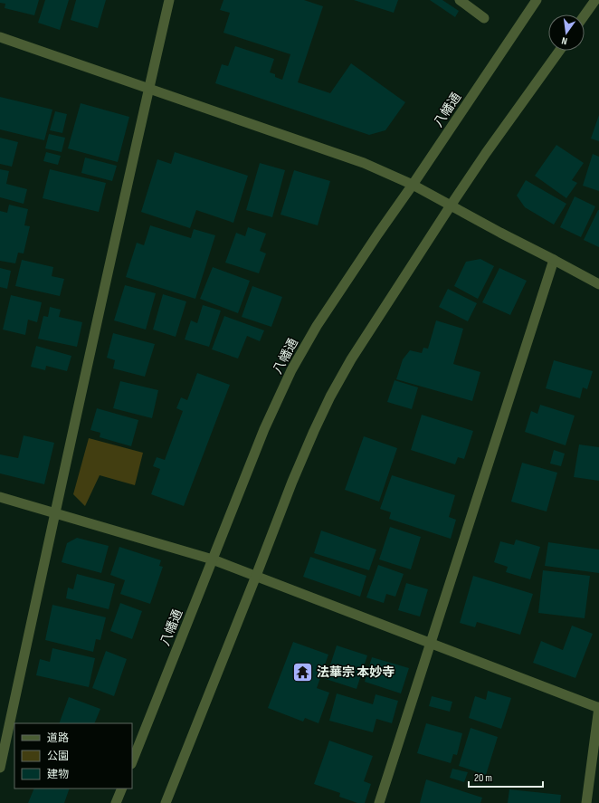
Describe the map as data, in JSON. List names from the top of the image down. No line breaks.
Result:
{"streets":{"street":["八幡通"]},"places":{"temple":["法華宗 本妙寺"]},"legend":["道路","公園","建物"],"scale_bar":"20 m","north":"bottom"}
